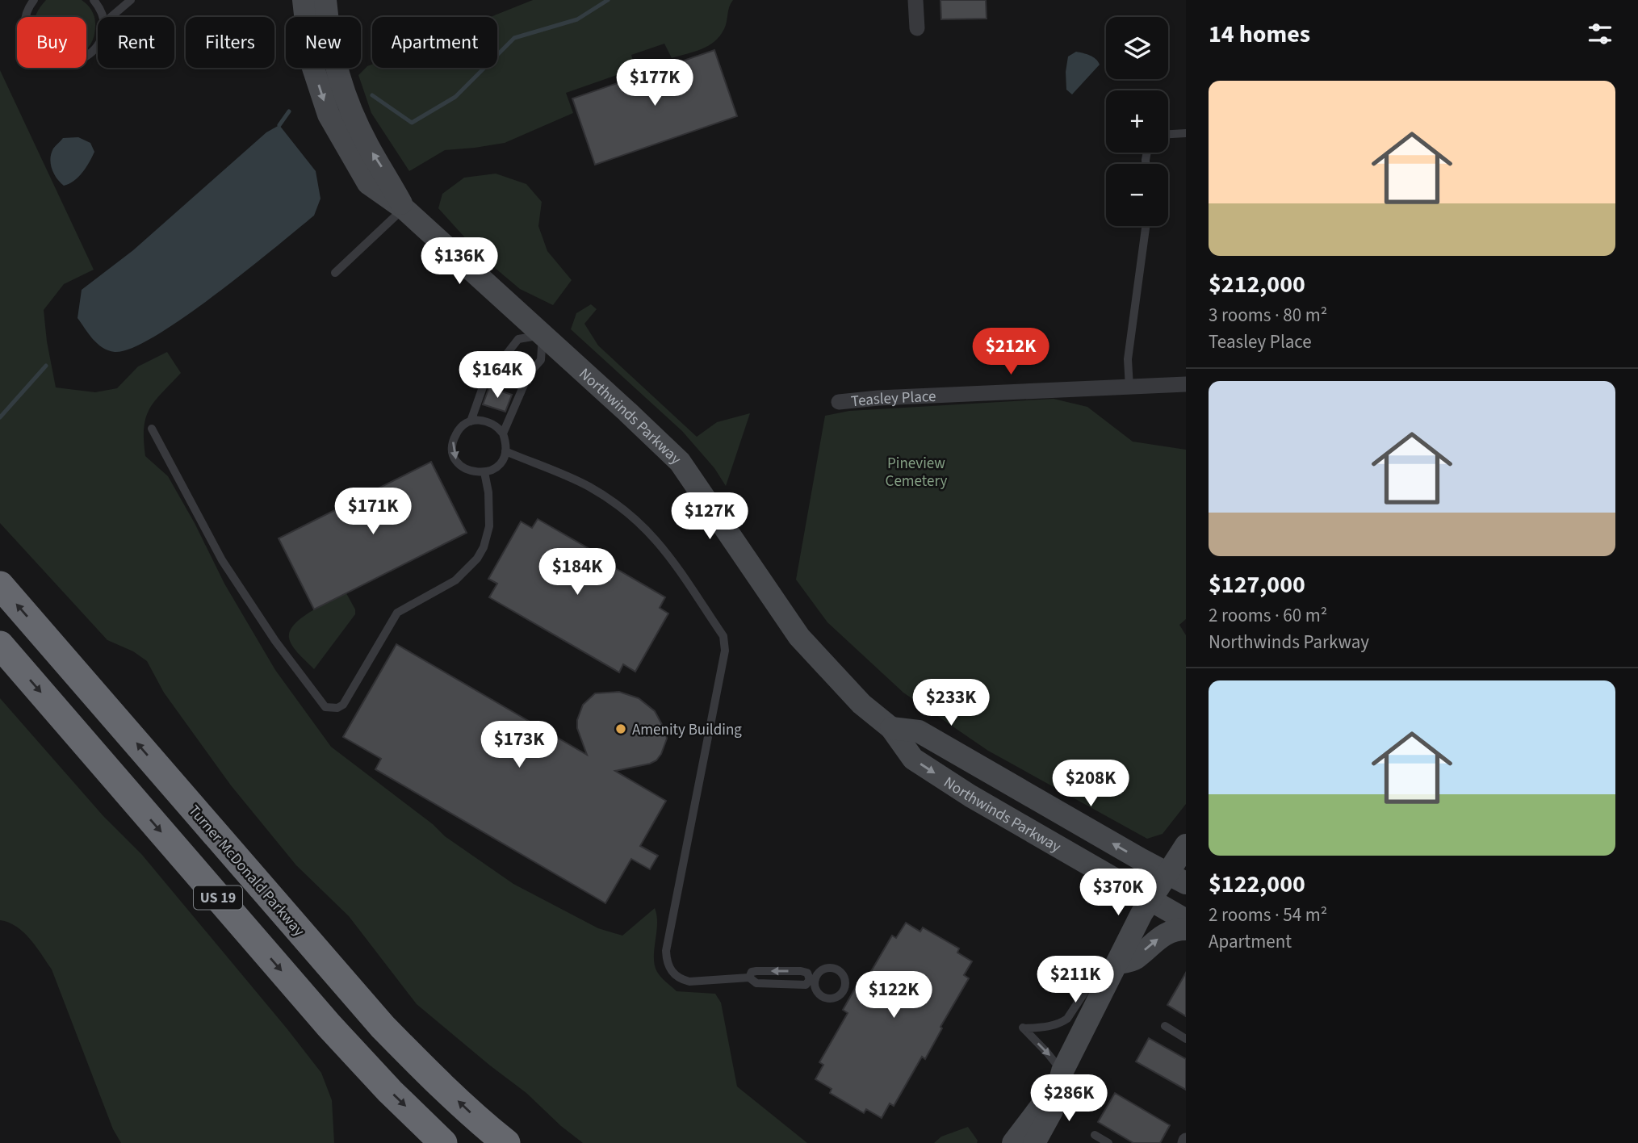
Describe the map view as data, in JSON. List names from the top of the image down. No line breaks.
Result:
{"streets":{"highway":["Turner McDonald Parkway","US 19"],"street":["Teasley Place","Northwinds Parkway"]},"parks":["Pineview Cemetery"],"places":["Amenity Building"],"page":{"heading":"14 homes","map_buttons":["+","−"],"chip":["Buy","Rent","Filters","New","Apartment"],"price":["$177K","$136K","$212K","$164K","$171K","$127K","$184K","$233K","$173K","$208K","$370K","$211K","$122K","$286K"],"list":[{"name":"$212,000","note":"3 rooms · 80 m² · Teasley Place"},{"name":"$127,000","note":"2 rooms · 60 m² · Northwinds Parkway"},{"name":"$122,000","note":"2 rooms · 54 m² · Apartment"}]}}
